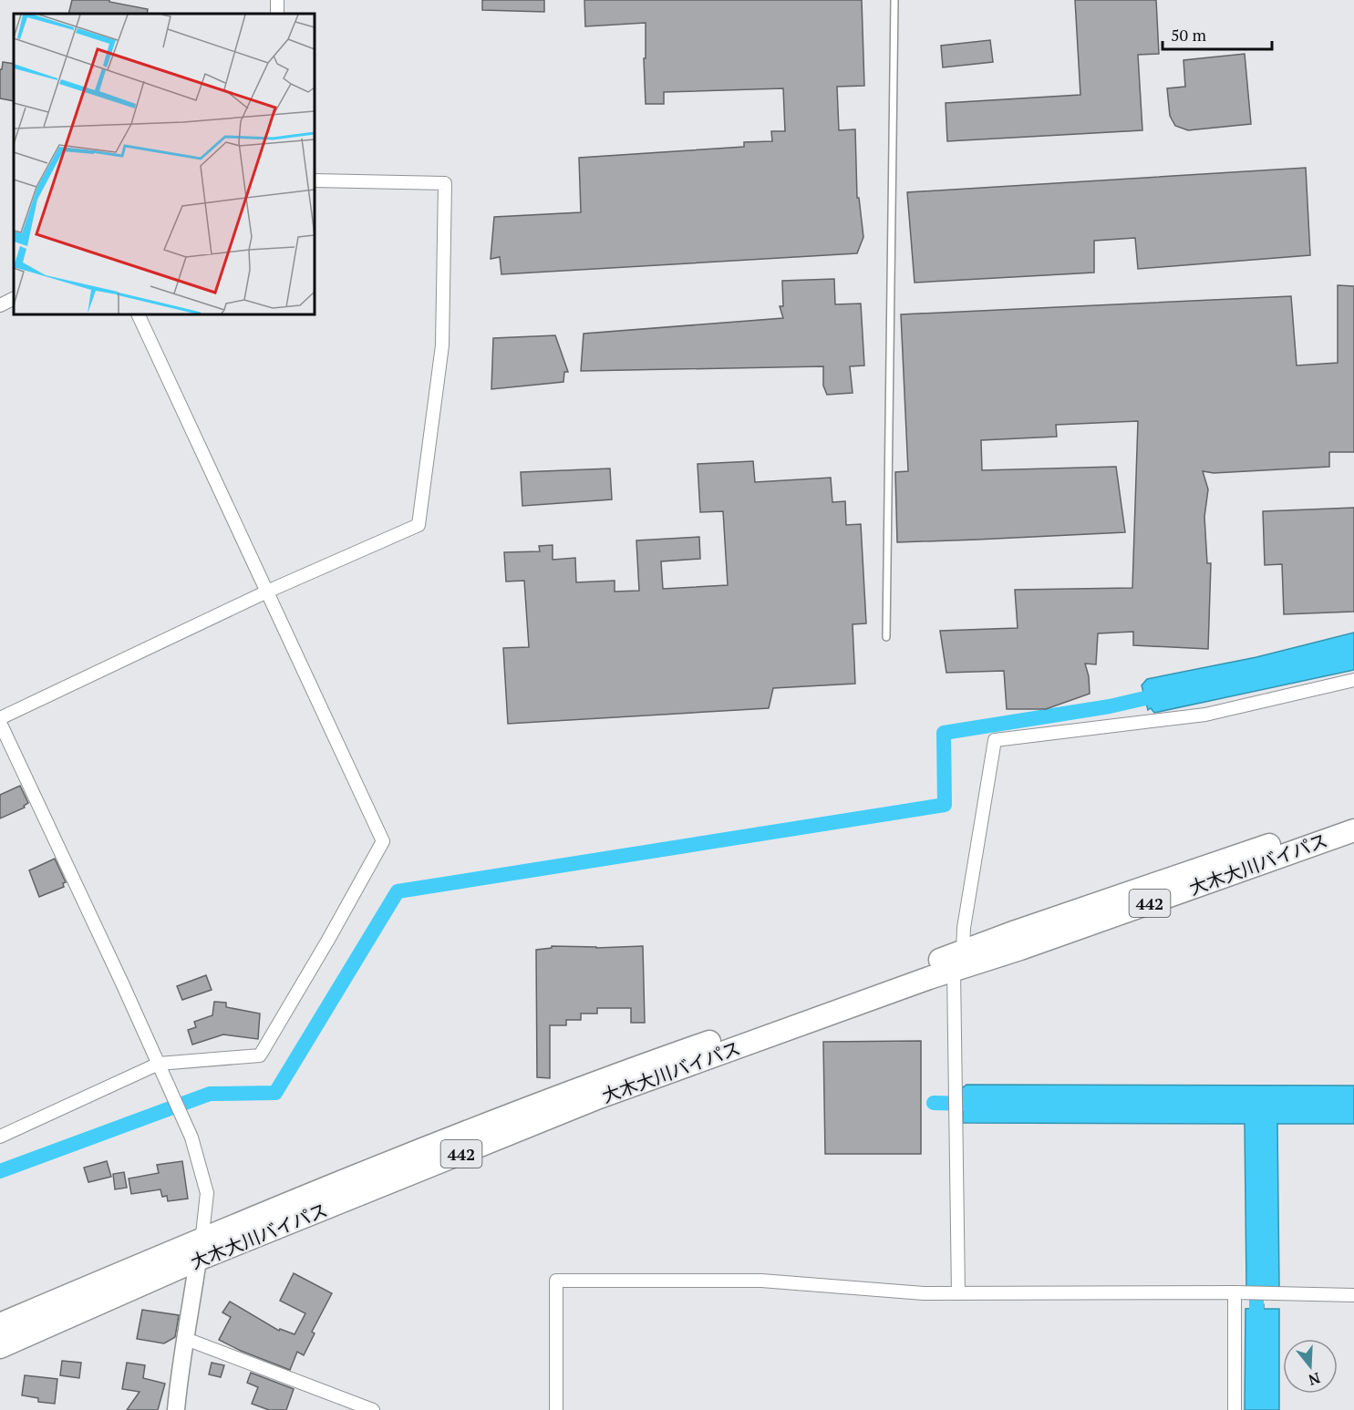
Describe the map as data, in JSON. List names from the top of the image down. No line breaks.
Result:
{"streets":{"highway":["大木大川バイパス","442"]},"scale_bar":"50 m","north":"bottom"}
